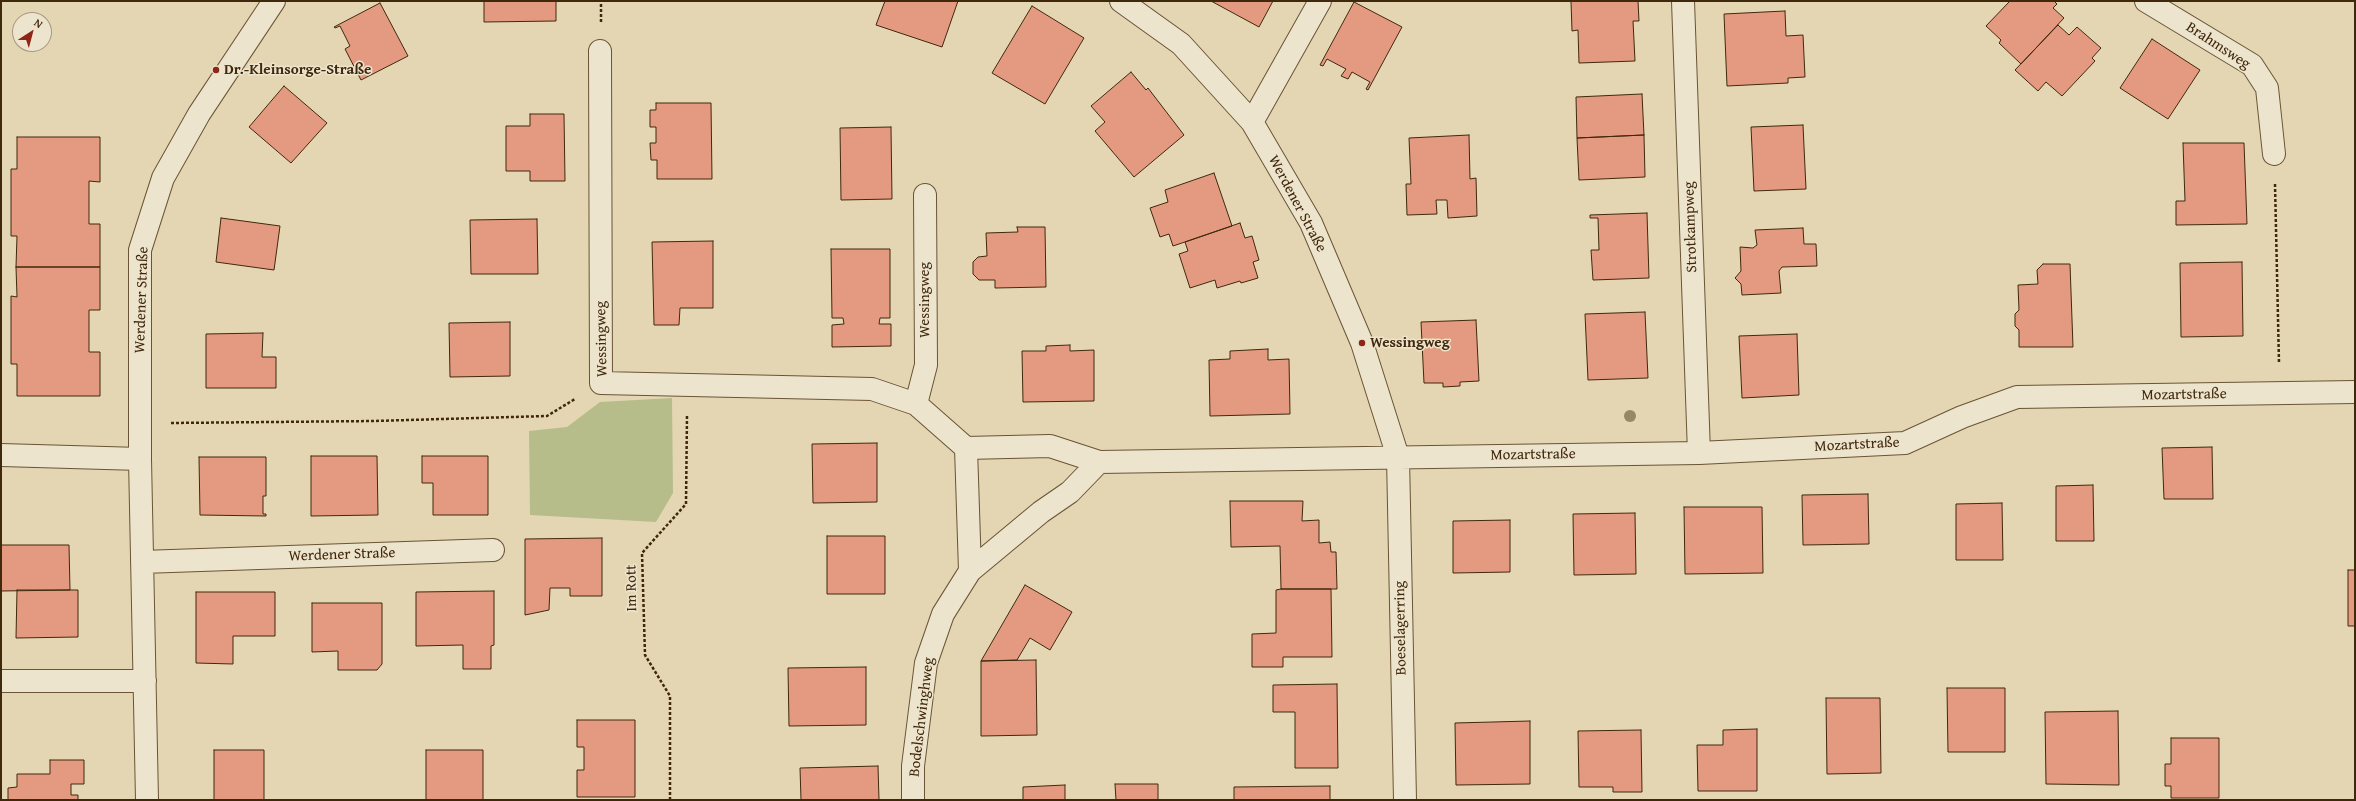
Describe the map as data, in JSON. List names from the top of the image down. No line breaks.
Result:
{"streets":{"street":["Brahmsweg","Werdener Straße","Strotkampweg","Wessingweg","Mozartstraße","Boeselagerring","Bodelschwinghweg"],"path":["Im Rott"]},"crossings":[["Werdener Straße","Mozartstraße"],["Werdener Straße","Boeselagerring"],["Strotkampweg","Mozartstraße"],["Wessingweg","Im Rott"],["Mozartstraße","Boeselagerring"]],"places":["Dr.-Kleinsorge-Straße","Wessingweg"],"north":"top right"}
